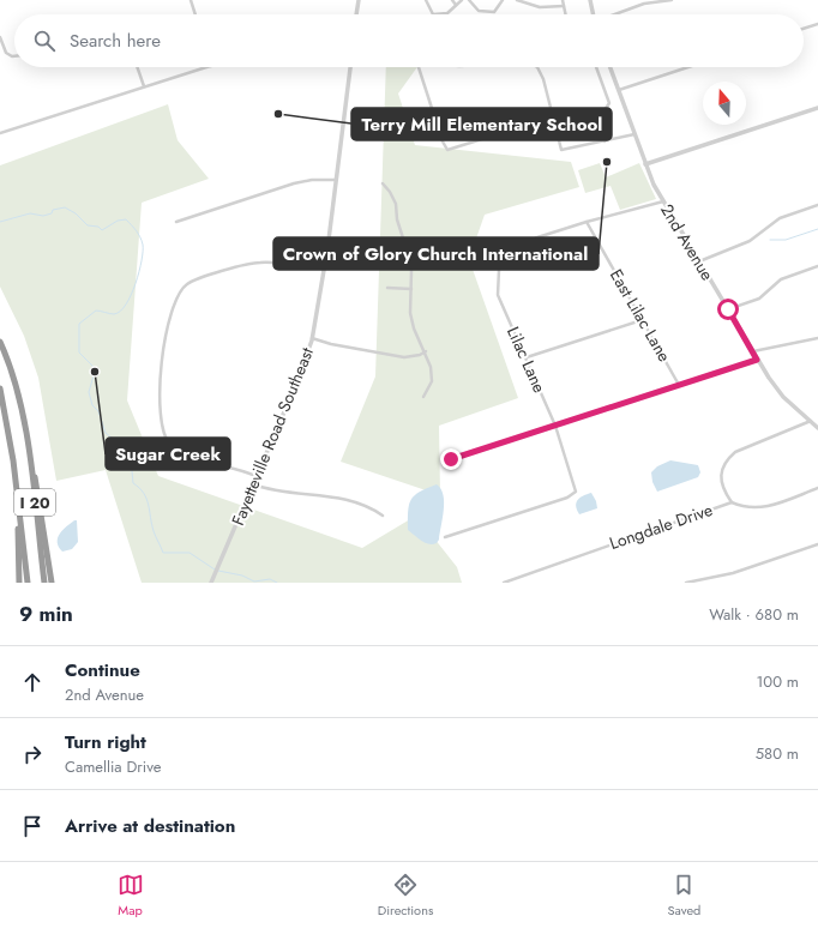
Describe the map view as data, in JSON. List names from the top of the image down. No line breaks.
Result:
{"streets":{"highway":["I 20"],"street":["2nd Avenue","East Lilac Lane","Lilac Lane","Fayetteville Road Southeast","Longdale Drive"]},"crossings":[["2nd Avenue","Lilac Lane"],["East Lilac Lane","Lilac Lane"]],"places":["Terry Mill Elementary School","Crown of Glory Church International","Sugar Creek"],"north":"top","page":{"search":"Search here","heading":["9 min","Walk · 680 m"],"list":[["Continue","2nd Avenue","100 m"],["Turn right","Camellia Drive","580 m"],"Arrive at destination"],"nav":["Map","Directions","Saved"]}}
